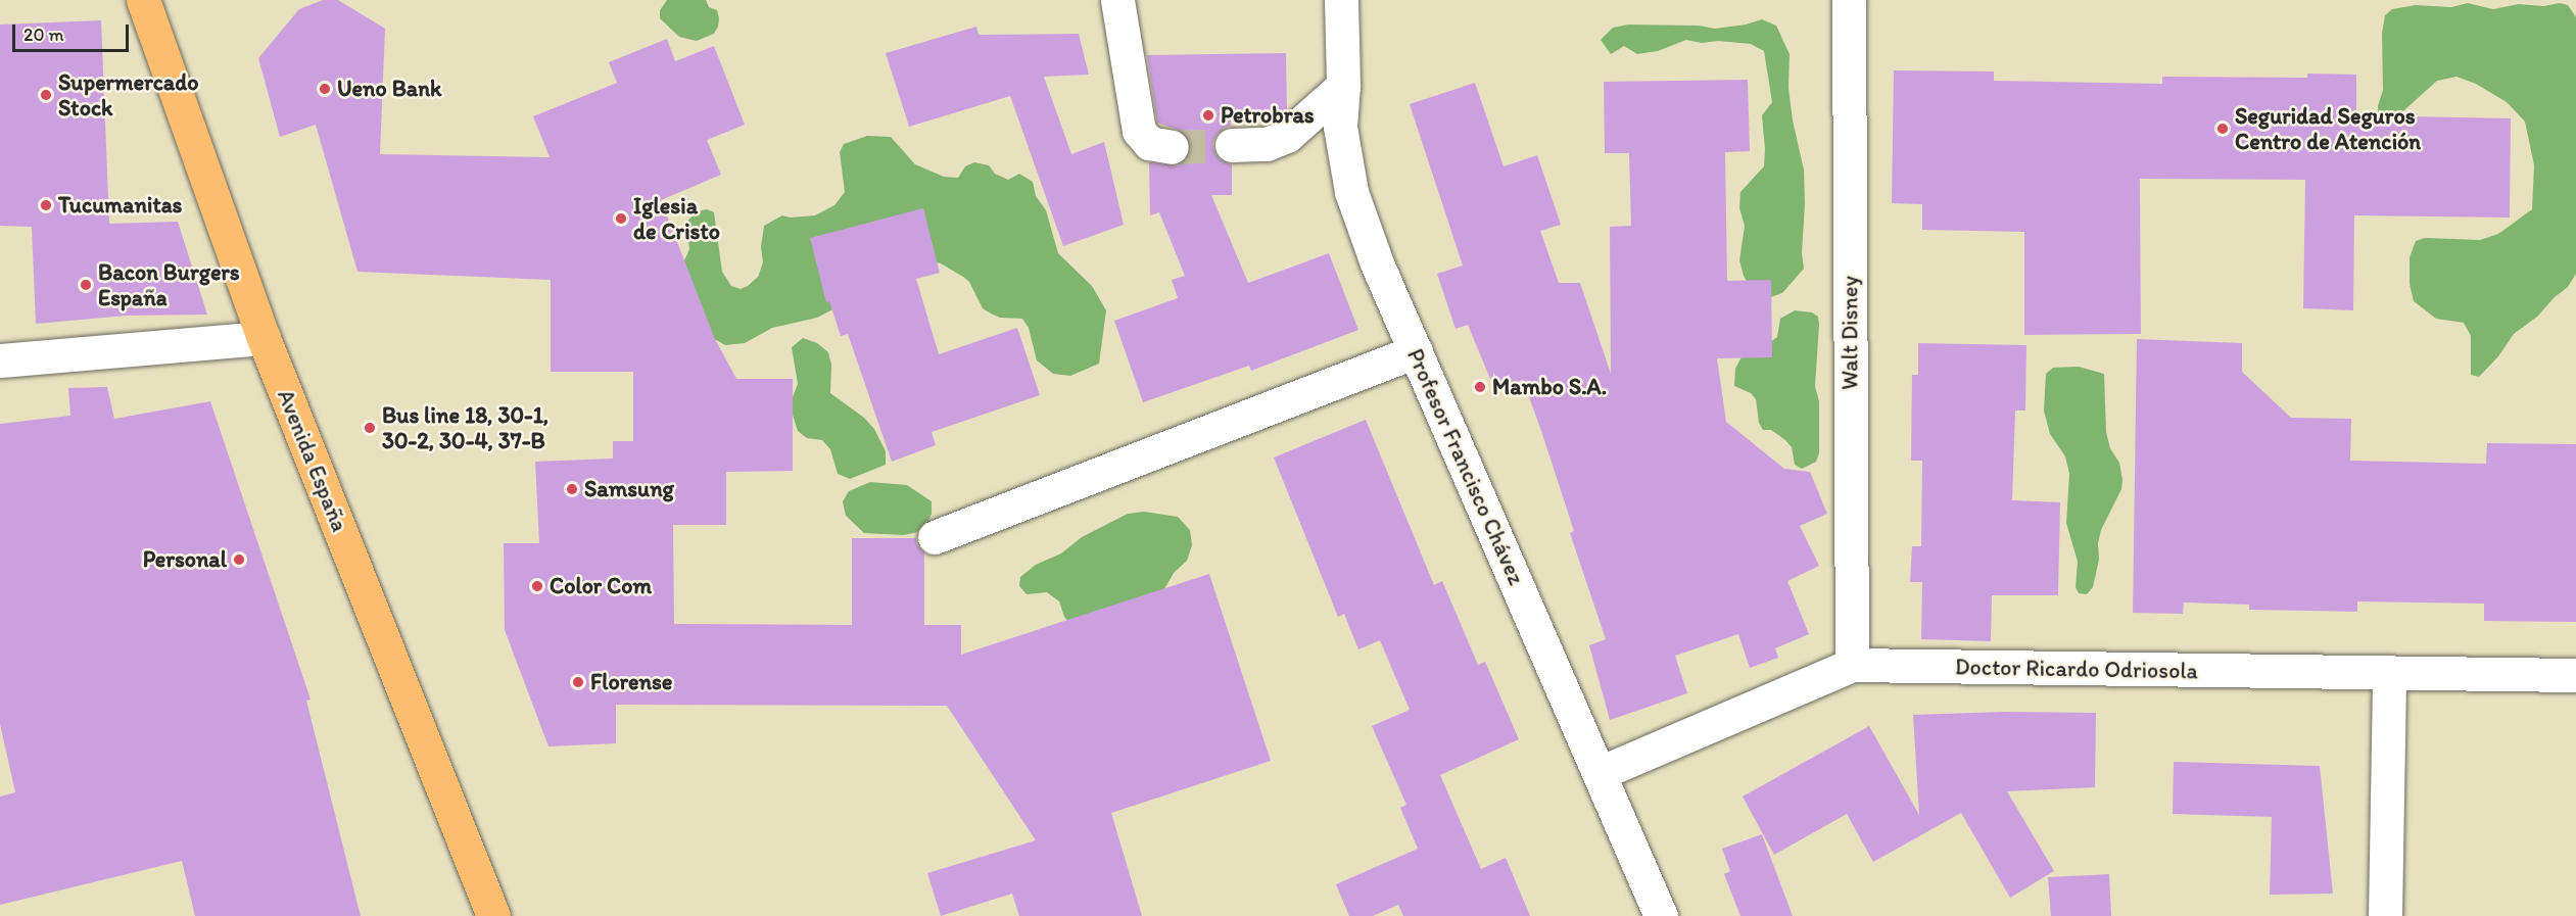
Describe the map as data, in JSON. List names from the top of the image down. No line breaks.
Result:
{"streets":{"main road":["Avenida España"],"street":["Walt Disney","Profesor Francisco Chávez","Doctor Ricardo Odriosola"]},"crossings":[["Walt Disney","Doctor Ricardo Odriosola"],["Profesor Francisco Chávez","Doctor Ricardo Odriosola"]],"places":["Ueno Bank","Supermercado Stock","Petrobras","Seguridad Seguros Centro de Atención","Tucumanitas","Iglesia de Cristo","Bacon Burgers España","Mambo S.A.","Bus line 18, 30-1, 30-2, 30-4, 37-B","Samsung","Personal","Color Com","Florense"],"scale_bar":"20 m"}
